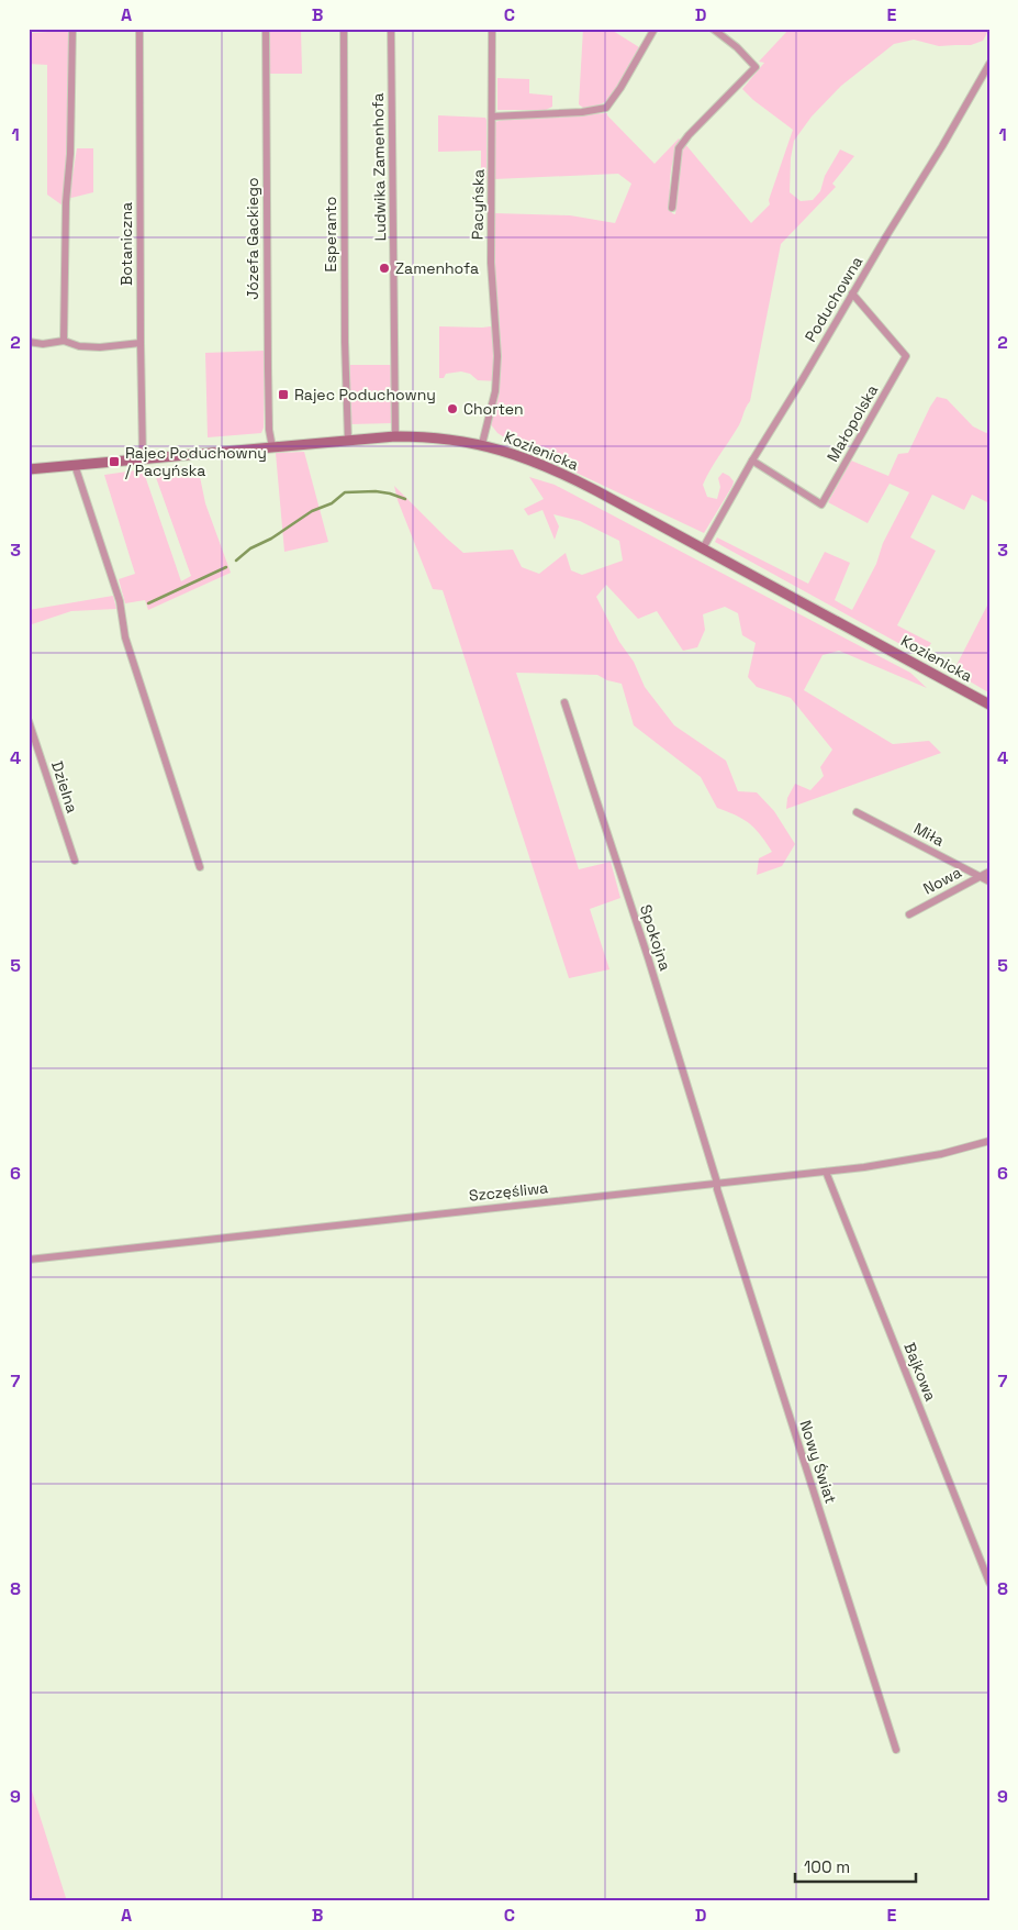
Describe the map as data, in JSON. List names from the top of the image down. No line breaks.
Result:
{"streets":{"main road":["Kozienicka"],"street":["Ludwika Zamenhofa","Pacyńska","Esperanto","Józefa Gackiego","Botaniczna","Poduchowna","Małopolska","Dzielna","Miła","Nowa","Spokojna","Szczęśliwa","Bajkowa","Nowy Świat"]},"crossings":[["Ludwika Zamenhofa","Kozienicka"],["Pacyńska","Kozienicka"],["Esperanto","Kozienicka"],["Józefa Gackiego","Kozienicka"],["Botaniczna","Kozienicka"],["Poduchowna","Małopolska"],["Poduchowna","Kozienicka"],["Miła","Nowa"],["Spokojna","Szczęśliwa"],["Spokojna","Nowy Świat"],["Szczęśliwa","Bajkowa"],["Szczęśliwa","Nowy Świat"]],"places":{"other":["Zamenhofa","Chorten"],"transit":["Rajec Poduchowny","Rajec Poduchowny / Pacyńska"]},"scale_bar":"100 m","grid":{"columns":["A","B","C","D","E"],"rows":["1","2","3","4","5","6","7","8","9"]}}
